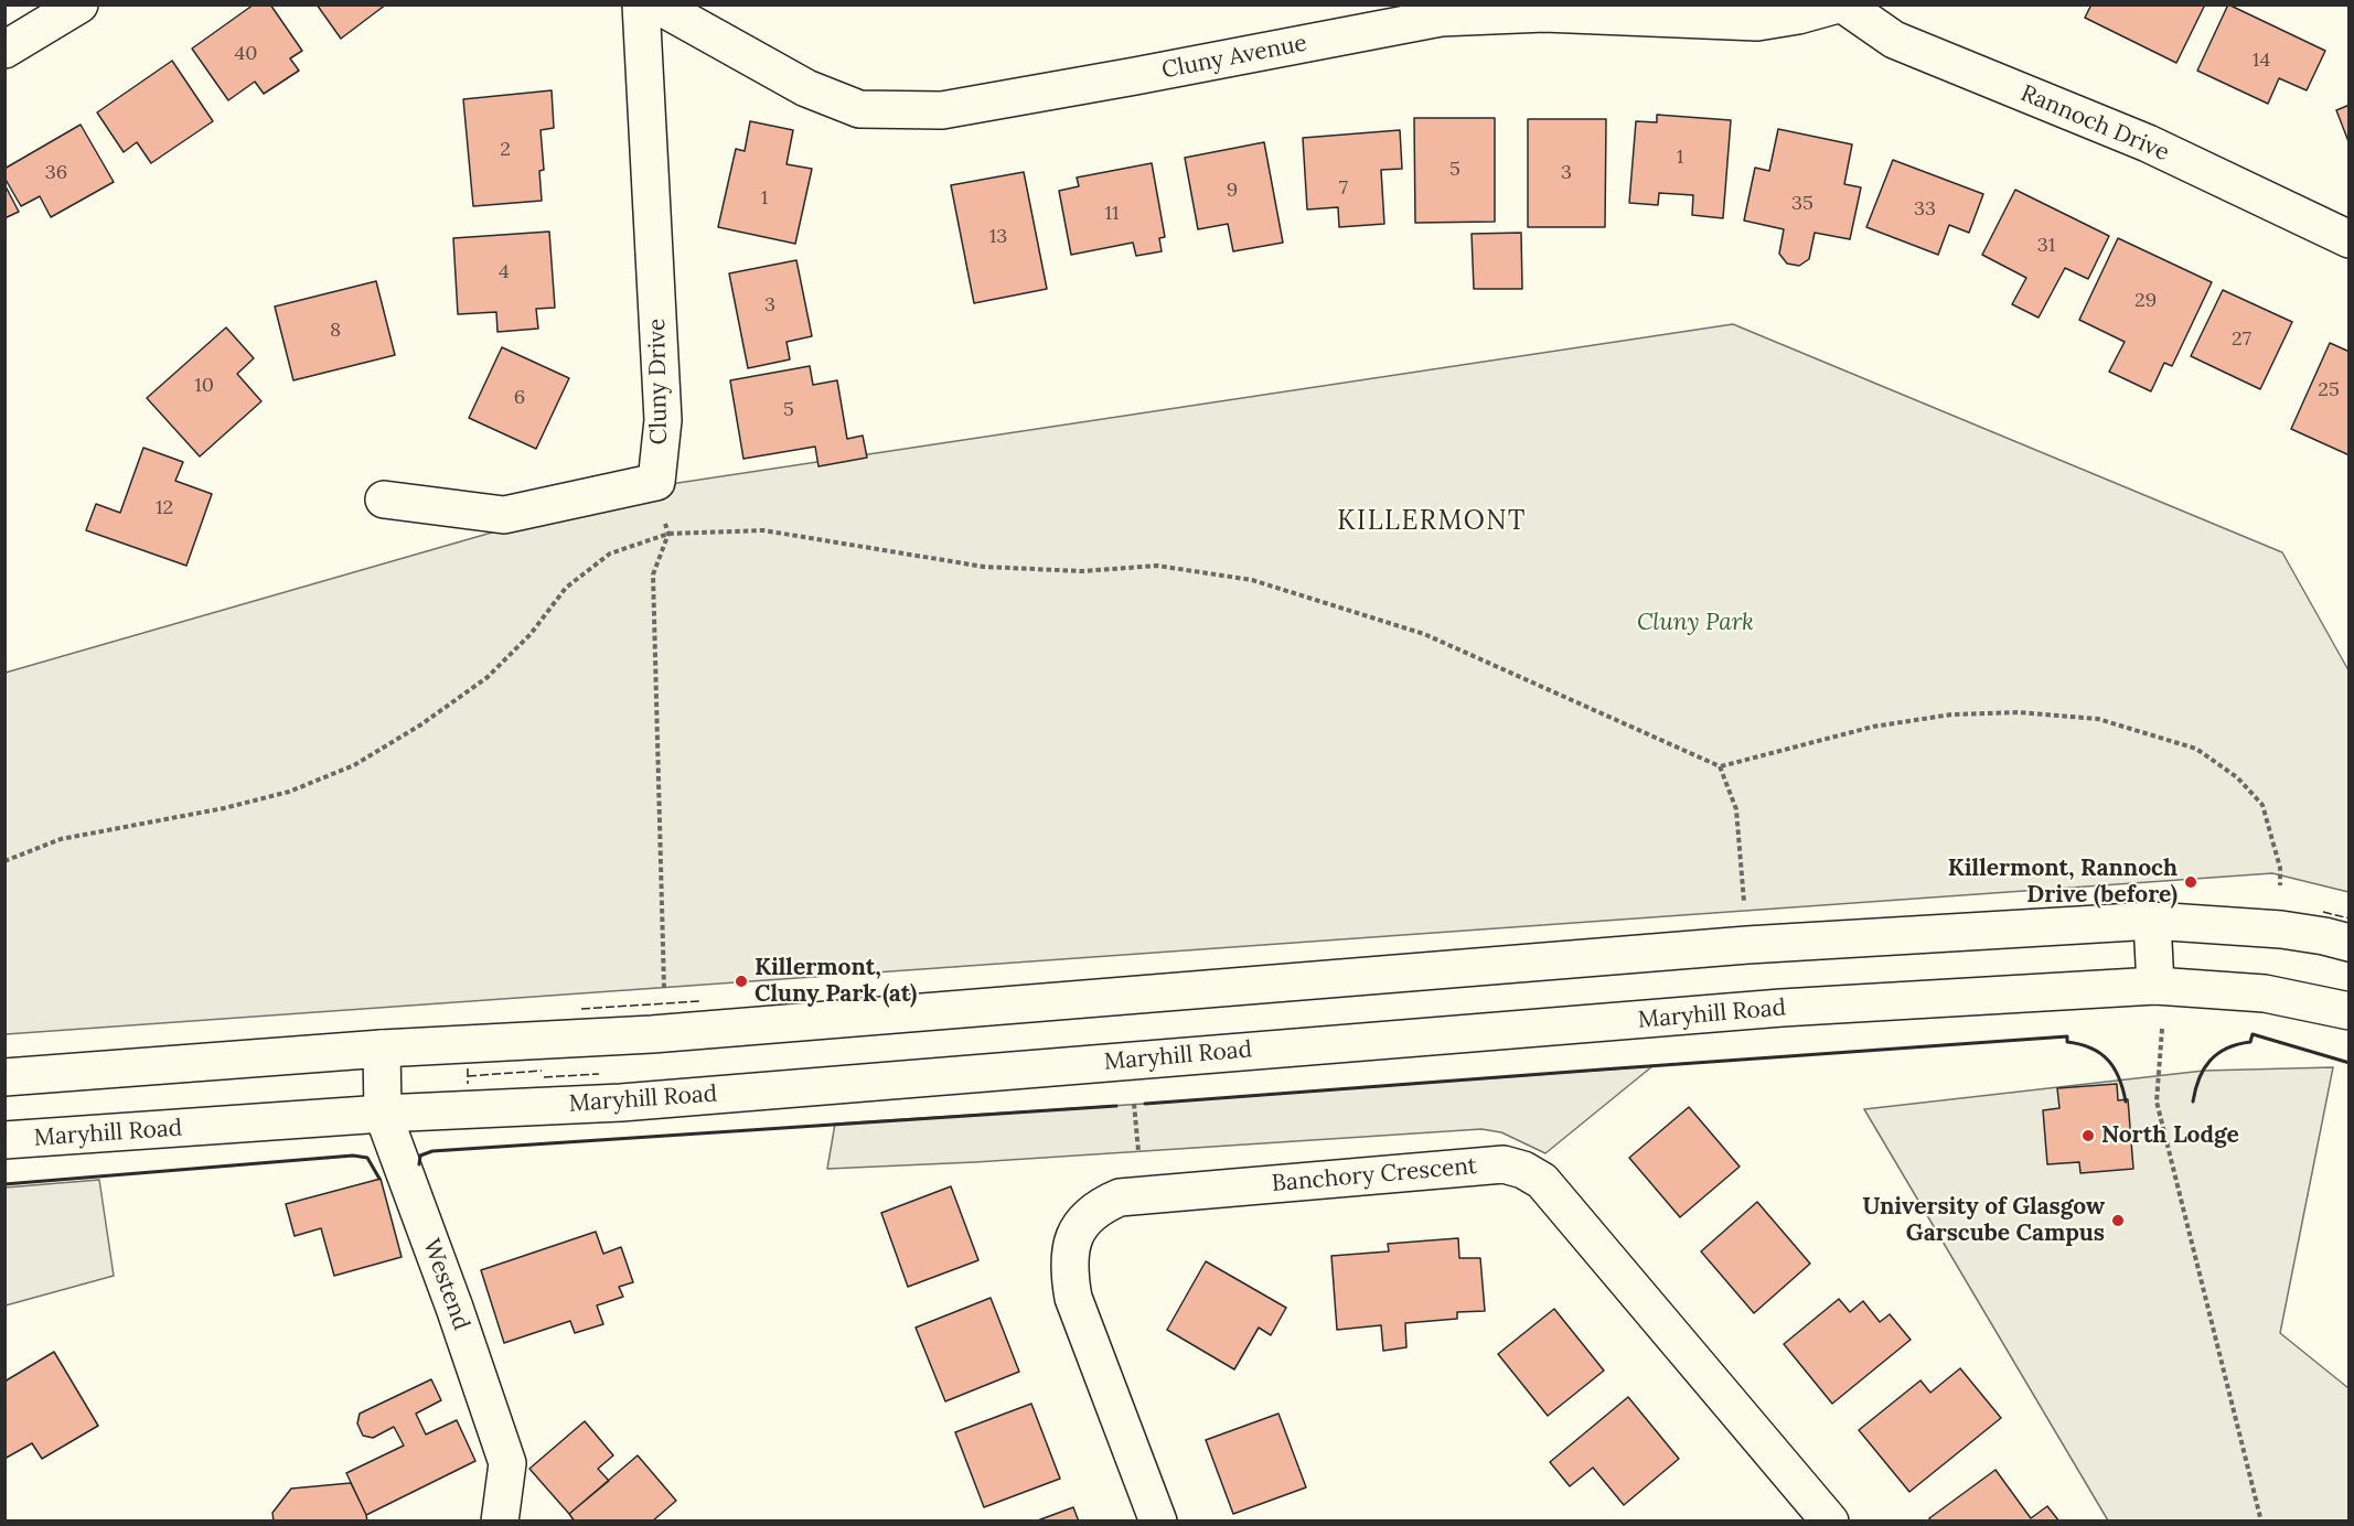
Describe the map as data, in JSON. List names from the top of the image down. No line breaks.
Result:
{"streets":{"main road":["Cluny Avenue","Rannoch Drive","Cluny Drive","Maryhill Road","Banchory Crescent","Westend"]},"crossings":[["Maryhill Road","Westend"]],"districts":["KILLERMONT"],"parks":["Cluny Park"],"places":["Killermont, Rannoch Drive (before)","Killermont, Cluny Park (at)","North Lodge","University of Glasgow Garscube Campus"],"house_numbers":["40","14","2","1","5","36","3","7","9","1","35","33","11","13","31","4","29","3","8","27","10","25","6","5","12"]}
